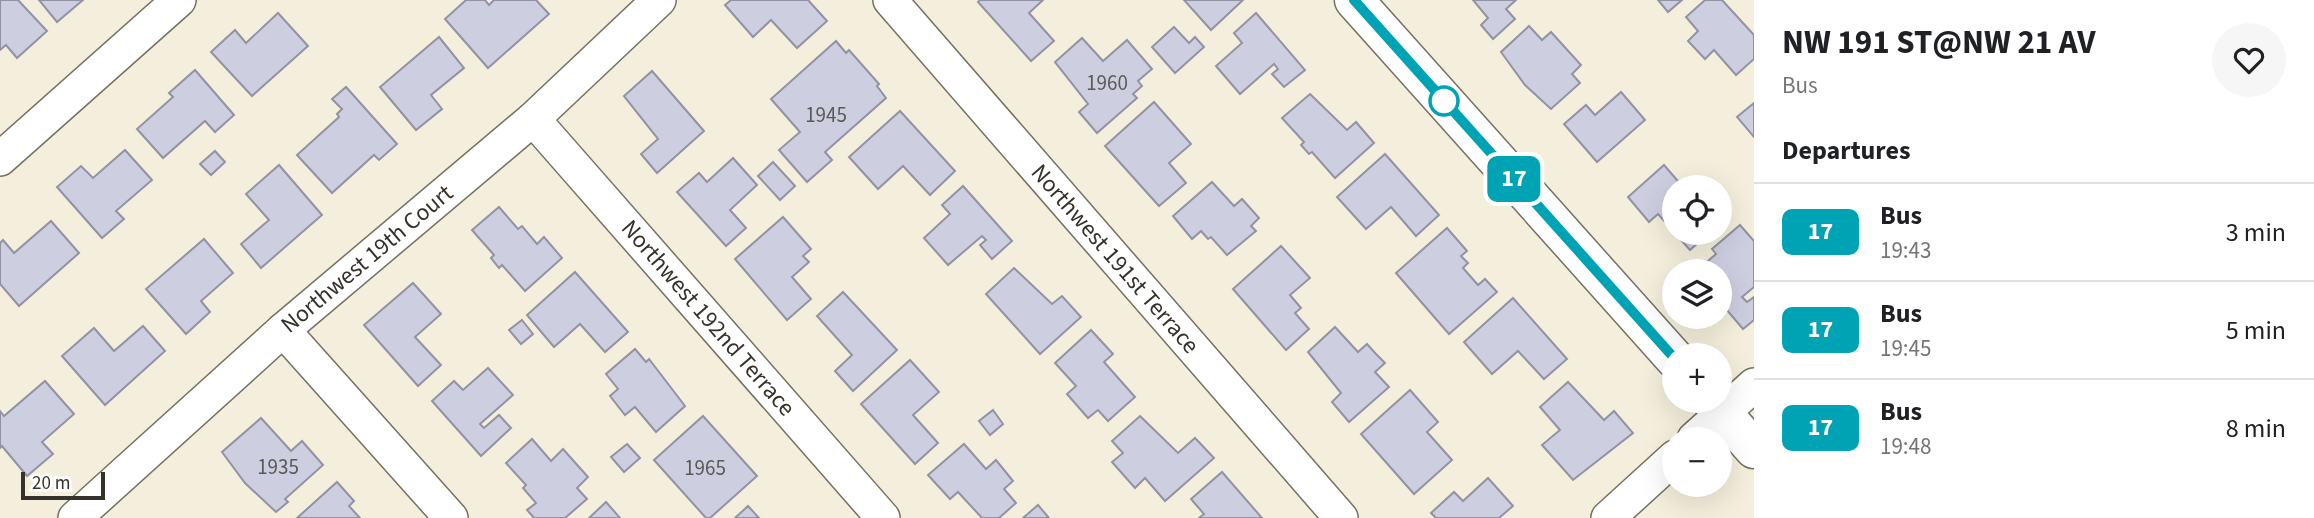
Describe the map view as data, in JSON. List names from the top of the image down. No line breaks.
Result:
{"streets":{"street":["Northwest 19th Court","Northwest 191st Terrace","Northwest 192nd Terrace"]},"crossings":[["Northwest 19th Court","Northwest 192nd Terrace"]],"lines":["bus line 17"],"house_numbers":["1960","1945","1935","1965"],"scale_bar":"20 m","page":{"on_map":"17","heading":[["NW 191 ST@NW 21 AV","Bus"],"Departures"],"map_buttons":["+","−"],"list":[{"mark":"17","name":"Bus","note":"19:43","value":"3 min"},{"mark":"17","name":"Bus","note":"19:45","value":"5 min"},{"mark":"17","name":"Bus","note":"19:48","value":"8 min"}],"scale":"20 m"}}
